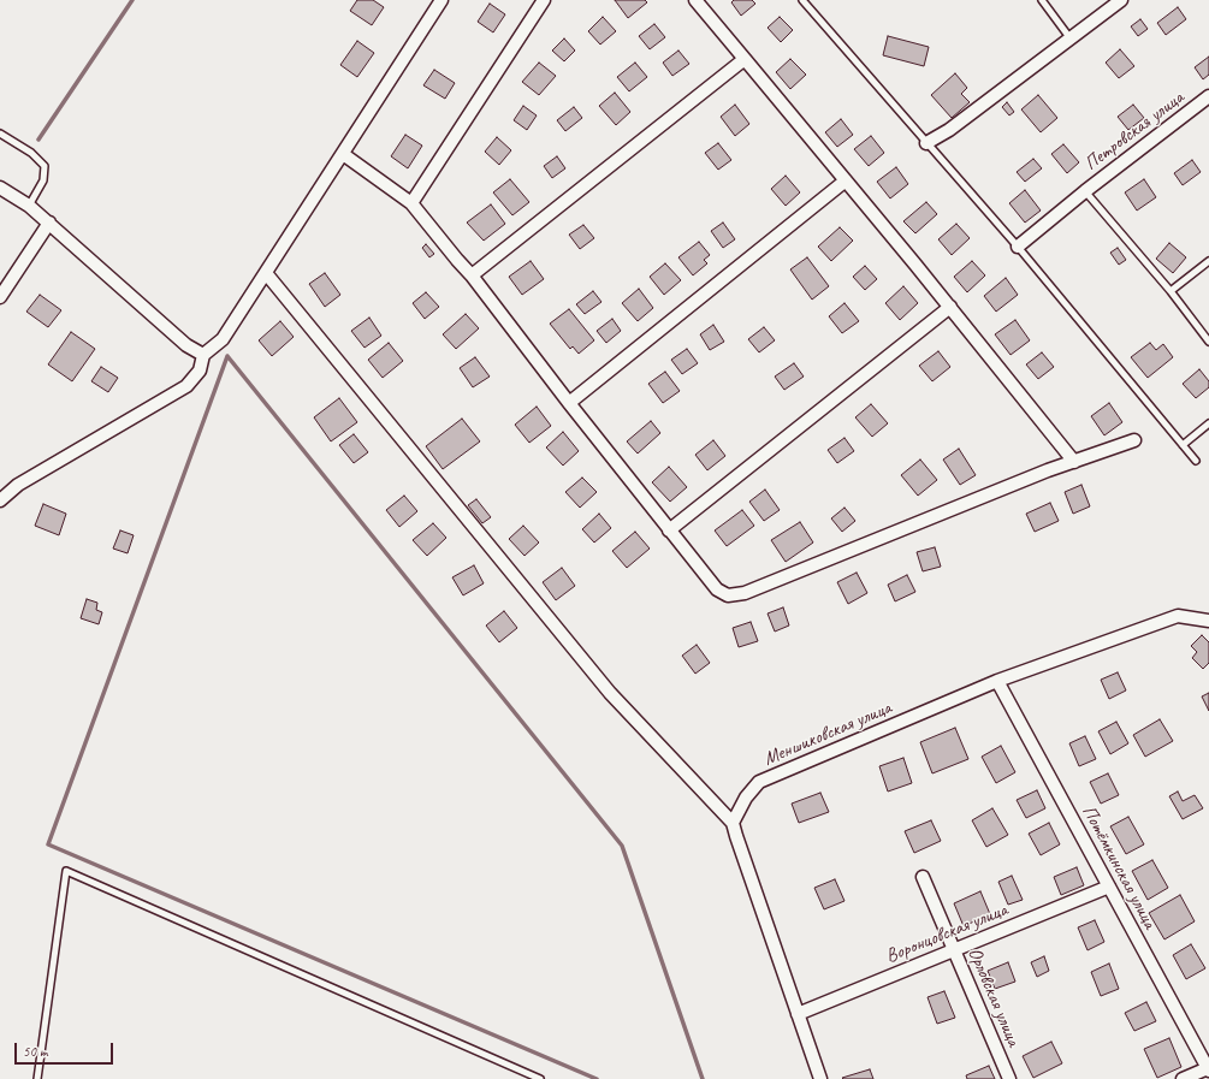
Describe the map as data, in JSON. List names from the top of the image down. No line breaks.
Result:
{"streets":{"street":["Петровская улица","Меншиковская улица","Потёмкинская улица","Воронцовская улица","Орловская улица"]},"crossings":[["Меншиковская улица","Потёмкинская улица"],["Потёмкинская улица","Воронцовская улица"],["Воронцовская улица","Орловская улица"]],"scale_bar":"50 m"}
